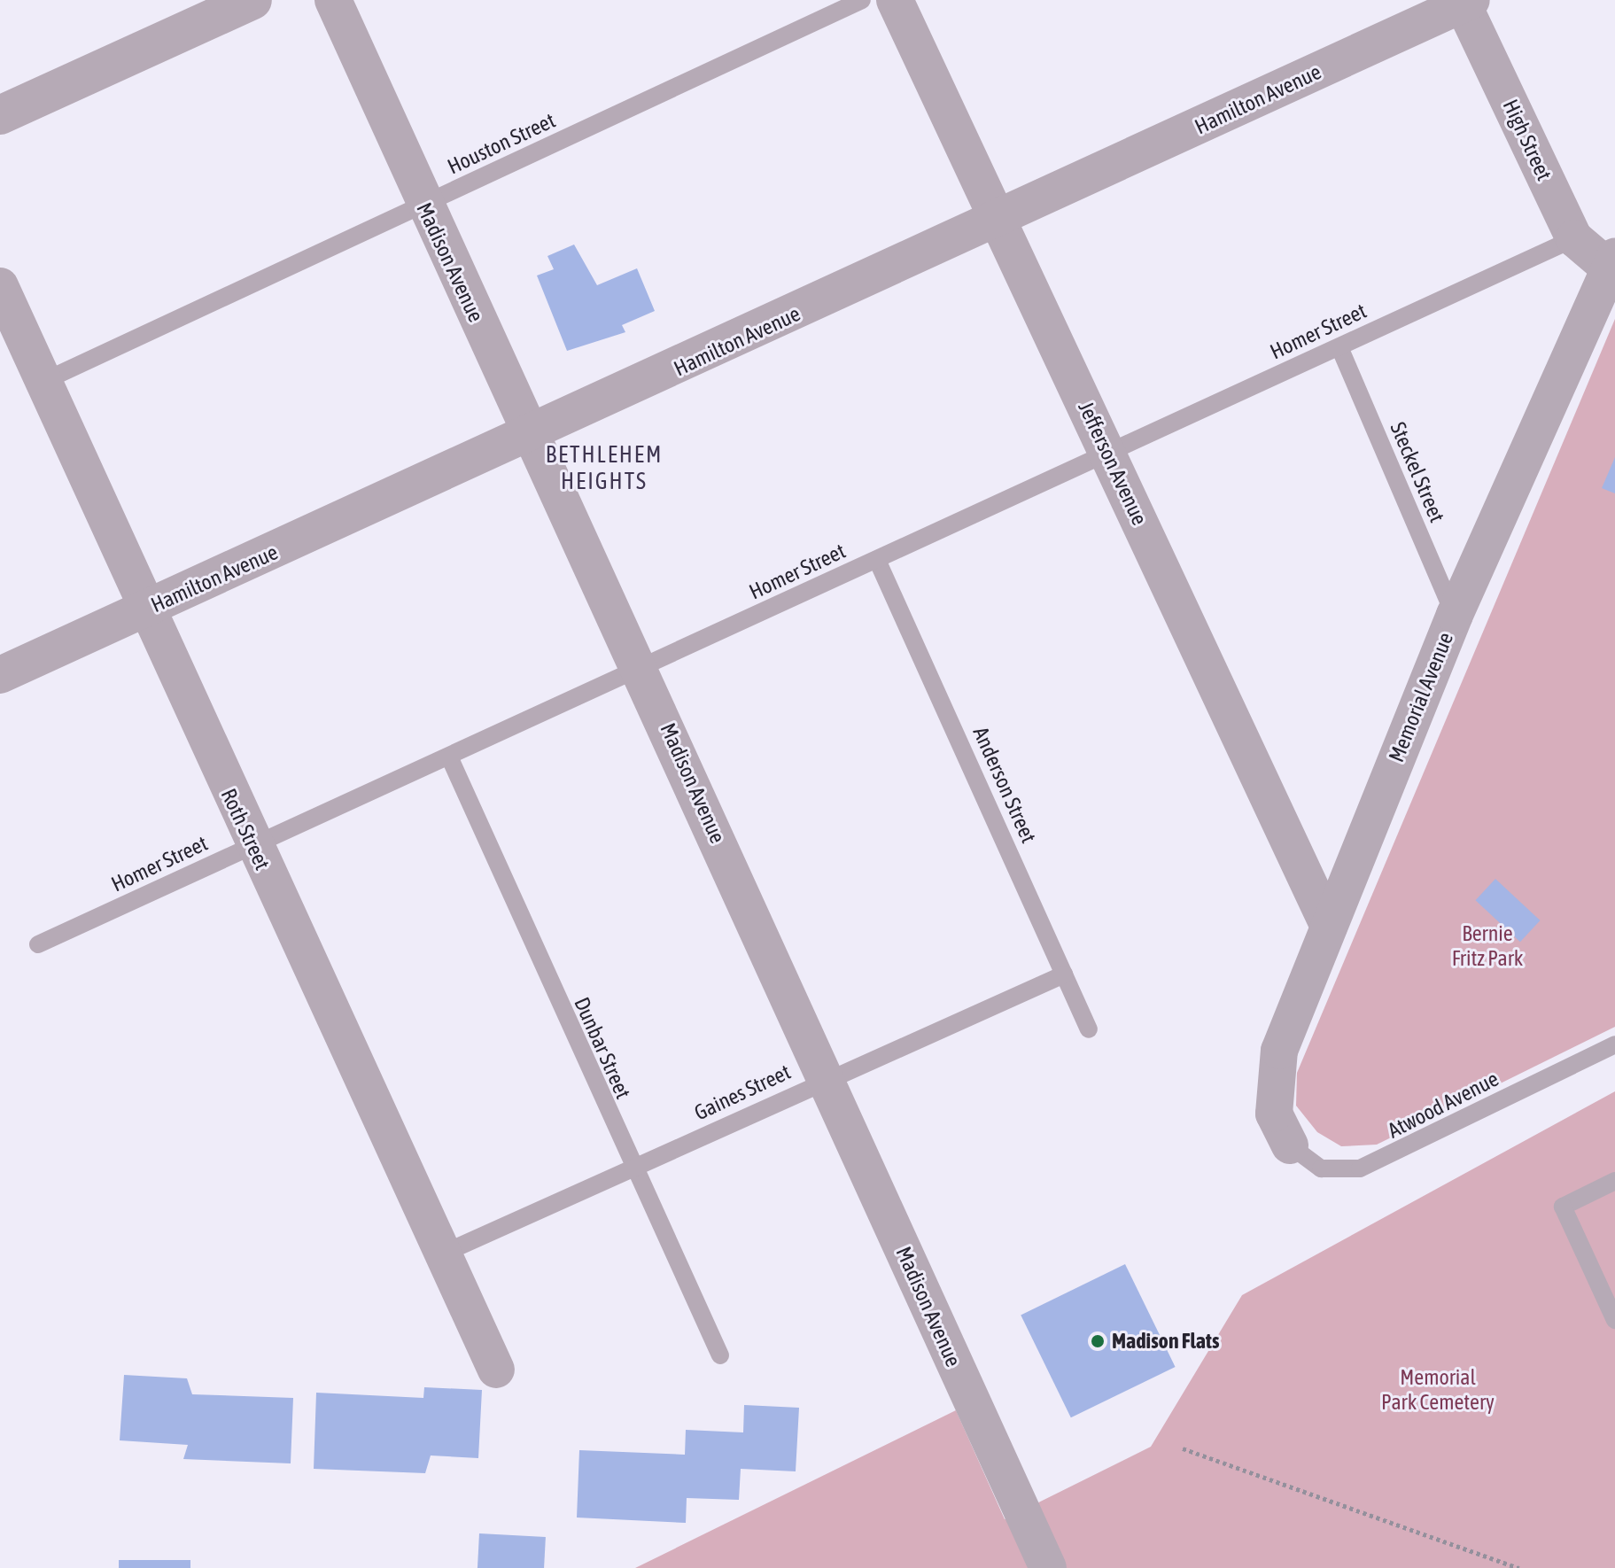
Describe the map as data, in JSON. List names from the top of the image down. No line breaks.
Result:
{"streets":{"street":["Hamilton Avenue","High Street","Madison Avenue","Jefferson Avenue","Memorial Avenue","Roth Street"],"lane":["Houston Street","Homer Street","Steckel Street","Anderson Street","Dunbar Street","Gaines Street","Atwood Avenue"]},"crossings":[["Hamilton Avenue","High Street"],["Hamilton Avenue","Madison Avenue"],["Hamilton Avenue","Jefferson Avenue"],["Hamilton Avenue","Roth Street"],["High Street","Homer Street"],["High Street","Memorial Avenue"],["Houston Street","Madison Avenue"],["Houston Street","Roth Street"],["Madison Avenue","Homer Street"],["Madison Avenue","Gaines Street"],["Homer Street","Jefferson Avenue"],["Homer Street","Steckel Street"],["Homer Street","Anderson Street"],["Homer Street","Roth Street"],["Homer Street","Dunbar Street"],["Jefferson Avenue","Memorial Avenue"],["Steckel Street","Memorial Avenue"],["Memorial Avenue","Atwood Avenue"],["Anderson Street","Gaines Street"],["Roth Street","Gaines Street"],["Dunbar Street","Gaines Street"]],"districts":["BETHLEHEM HEIGHTS"],"parks":["Bernie Fritz Park","Memorial Park Cemetery"],"places":["Madison Flats"]}
